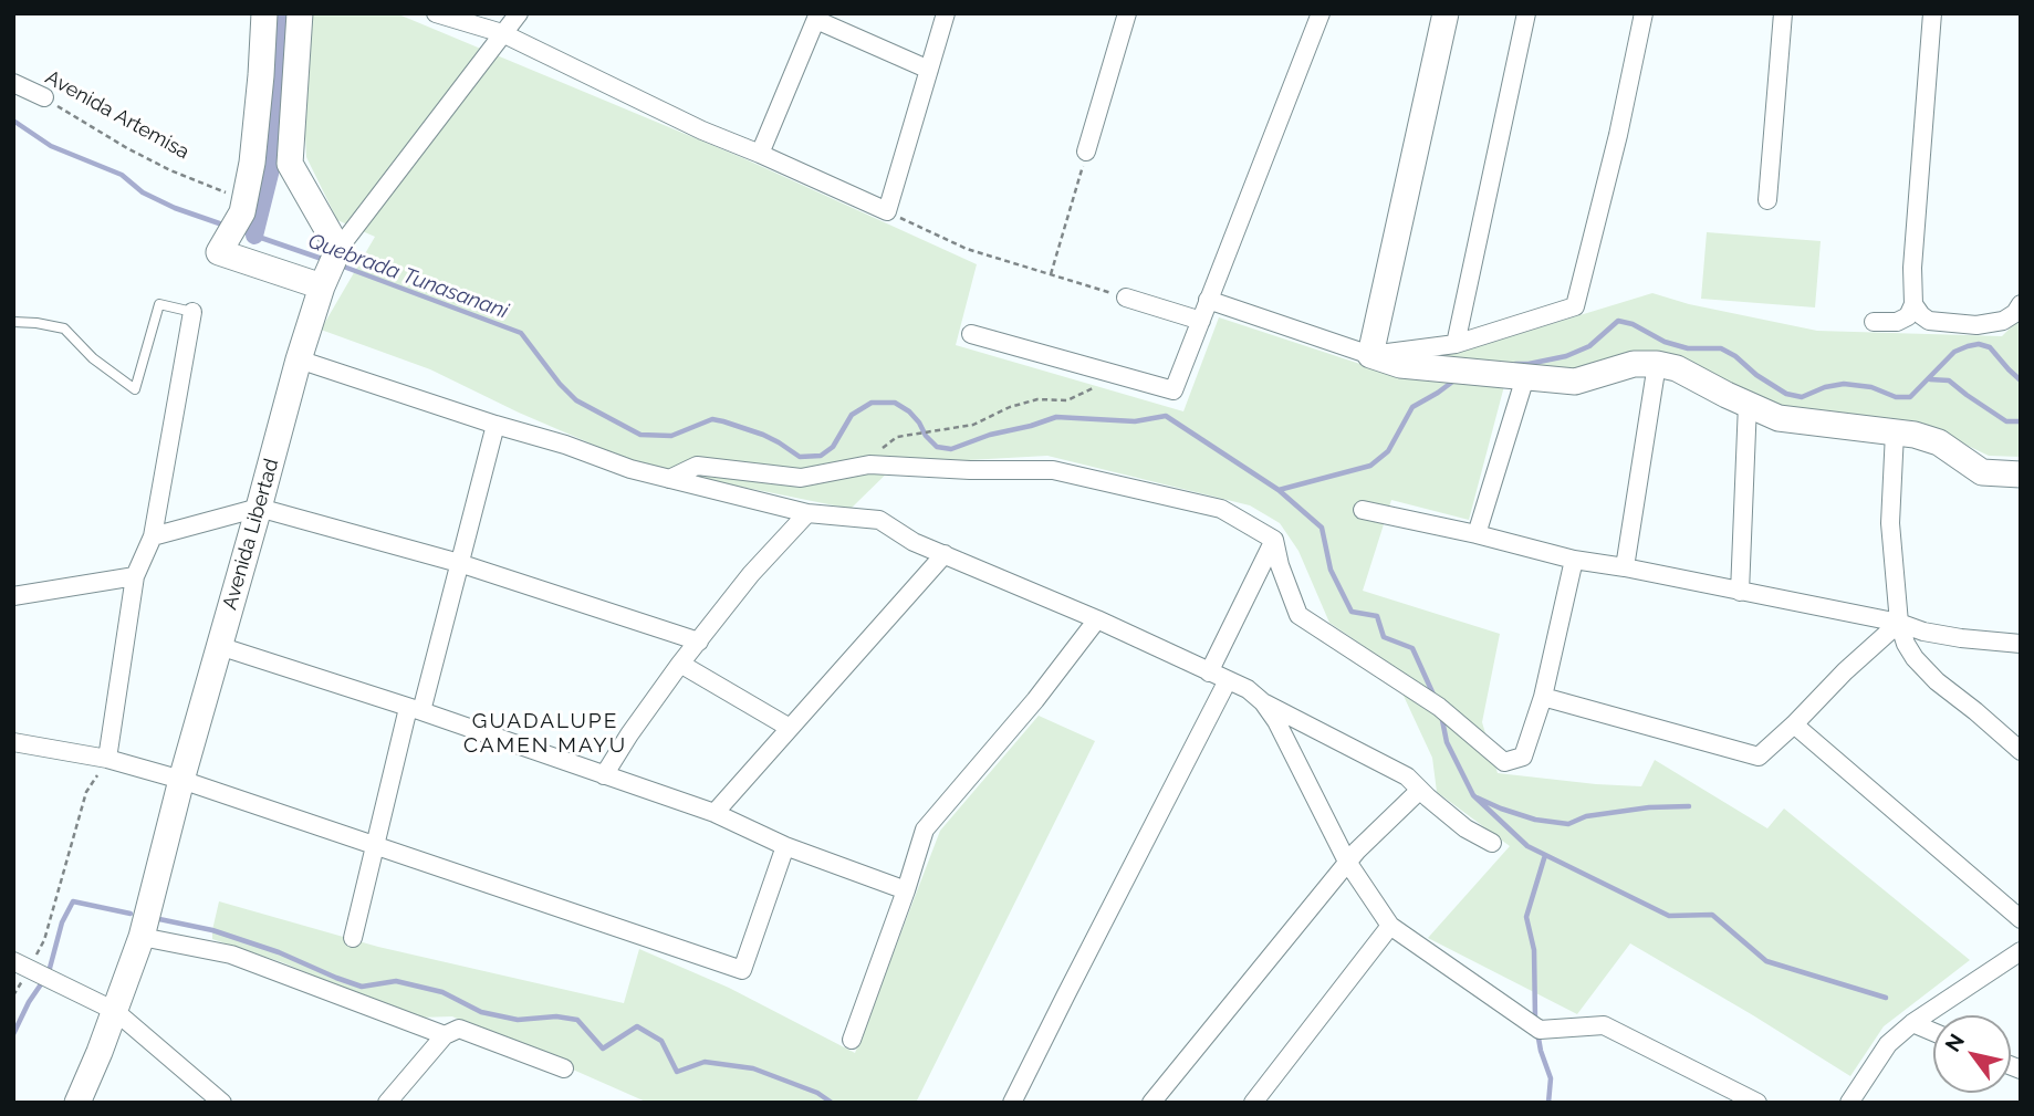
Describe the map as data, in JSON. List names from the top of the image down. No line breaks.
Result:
{"streets":{"main road":["Avenida Libertad"],"street":["Avenida Artemisa"]},"districts":["GUADALUPE CAMEN MAYU"],"water":["Quebrada Tunasanani"],"north":"top left"}
